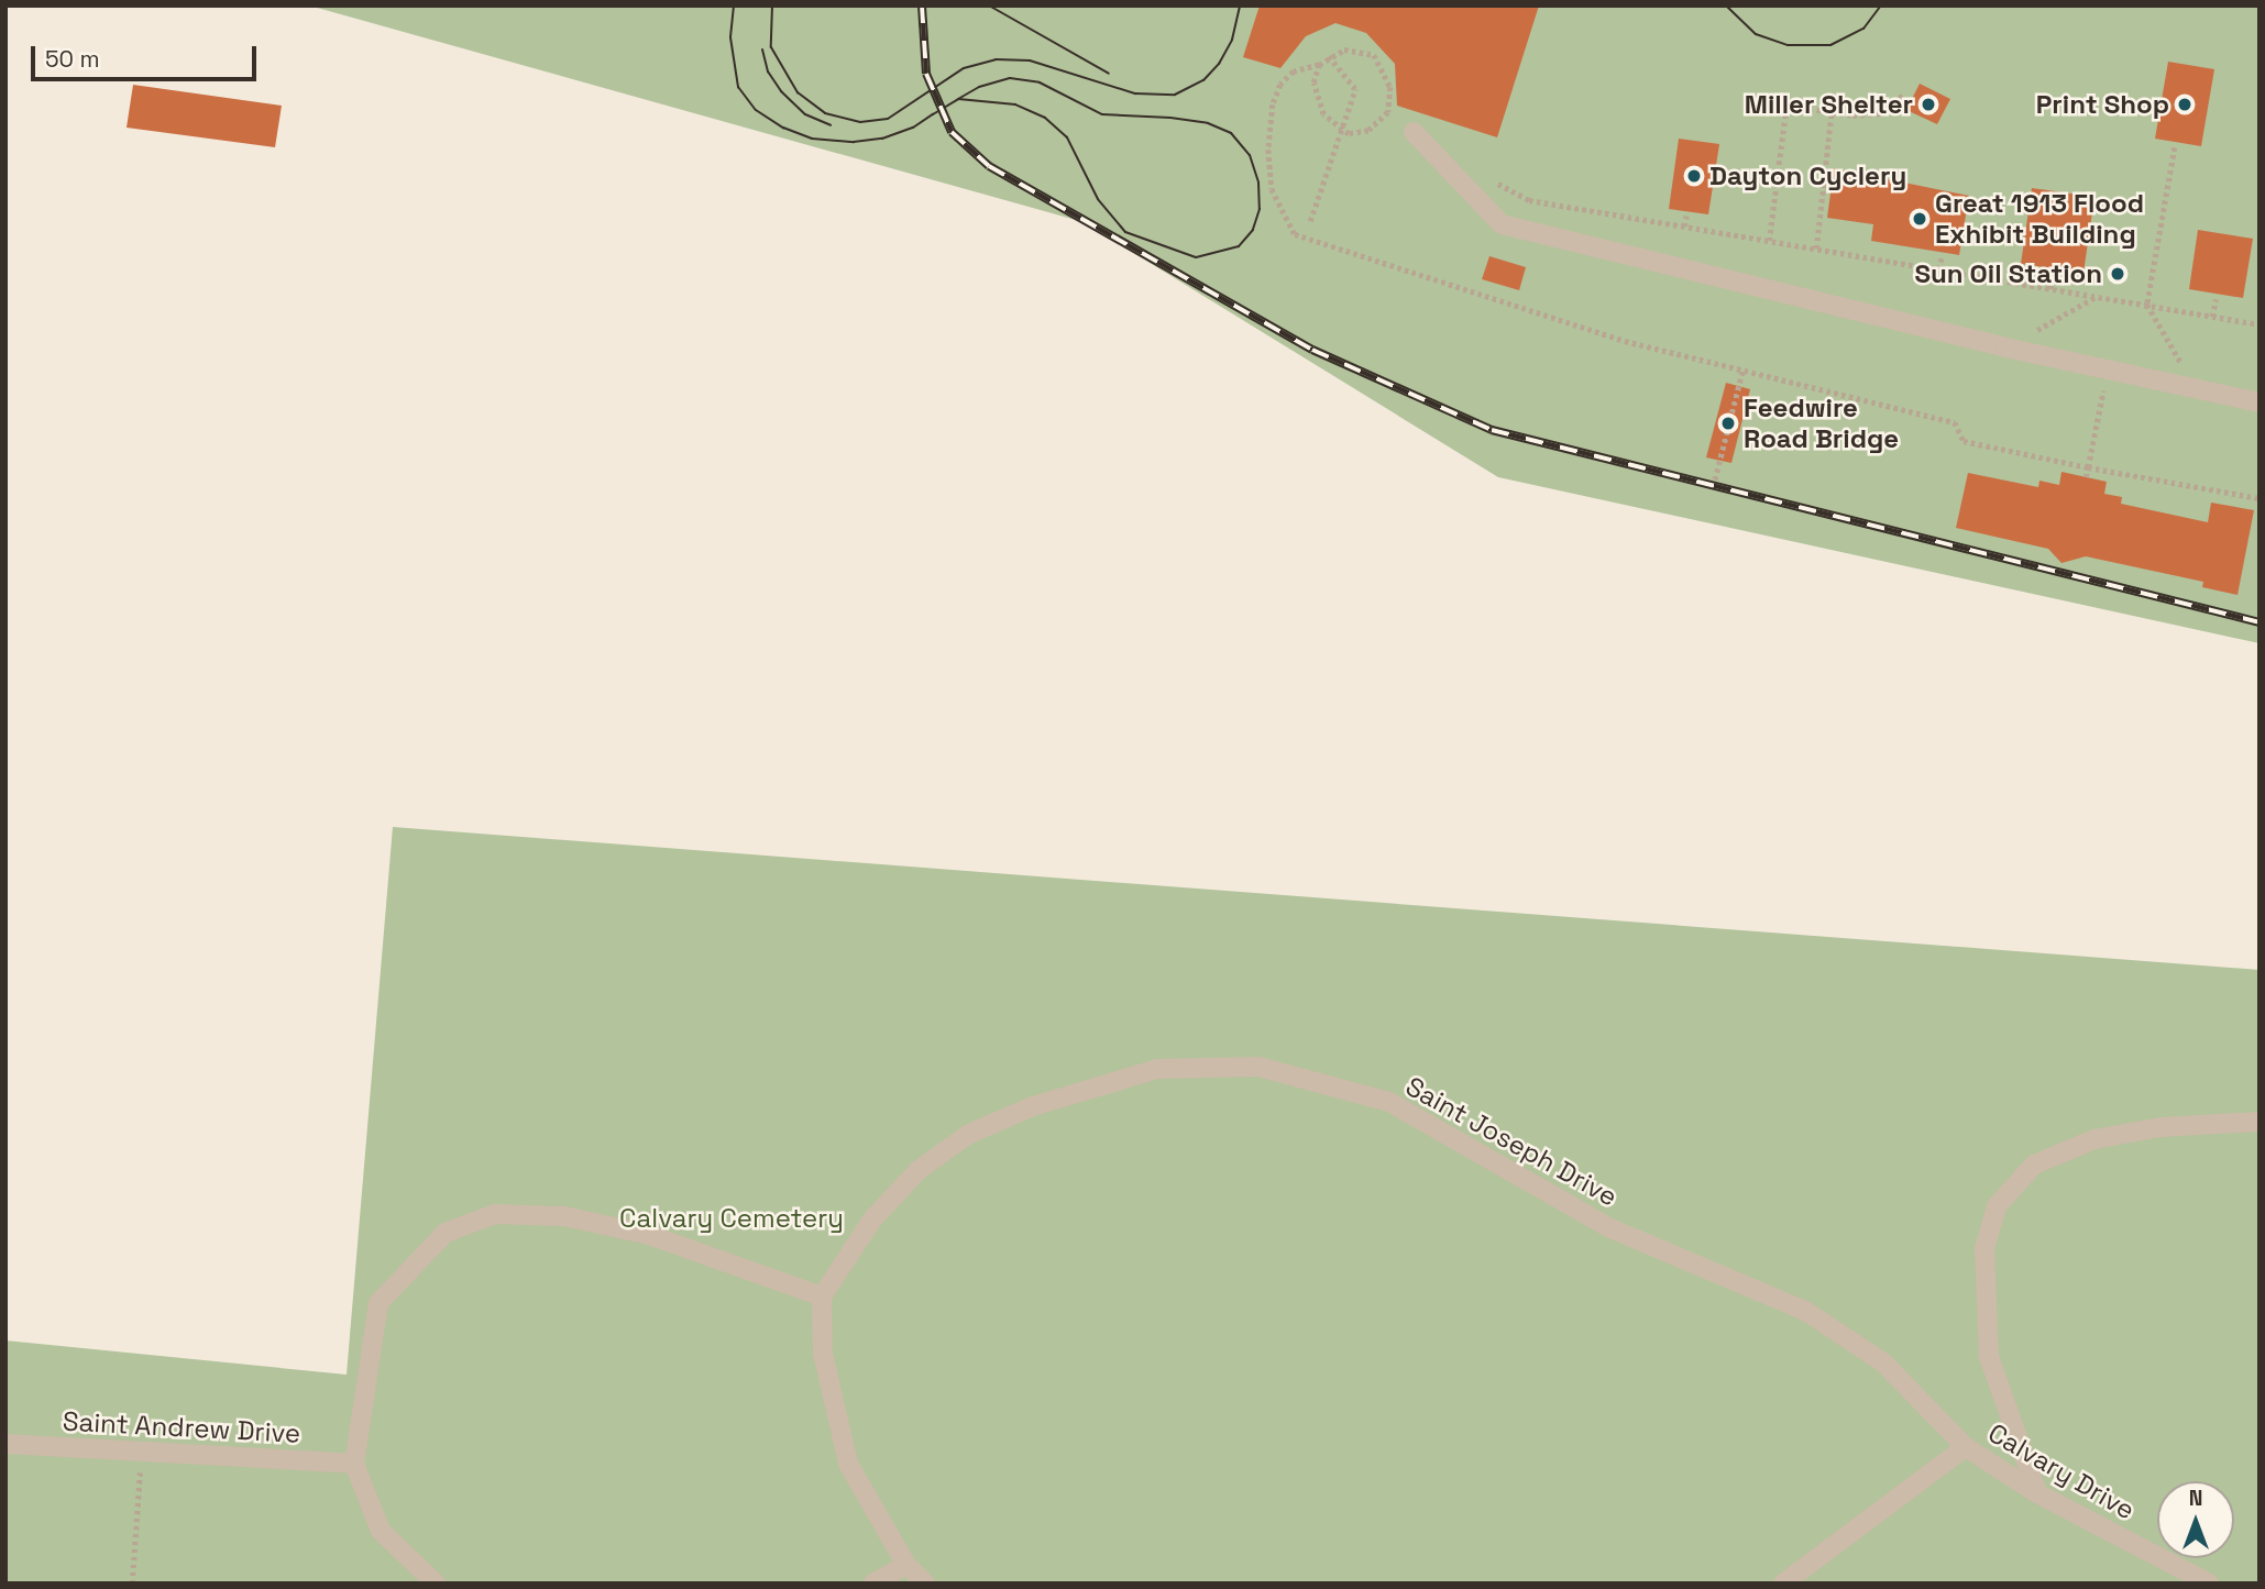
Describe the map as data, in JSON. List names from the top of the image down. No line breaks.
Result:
{"streets":{"lane":["Saint Joseph Drive","Saint Andrew Drive","Calvary Drive"]},"crossings":[["Saint Joseph Drive","Calvary Drive"]],"parks":["Calvary Cemetery"],"places":["Miller Shelter","Print Shop","Dayton Cyclery","Great 1913 Flood Exhibit Building","Sun Oil Station","Feedwire Road Bridge"],"scale_bar":"50 m","north":"top"}
